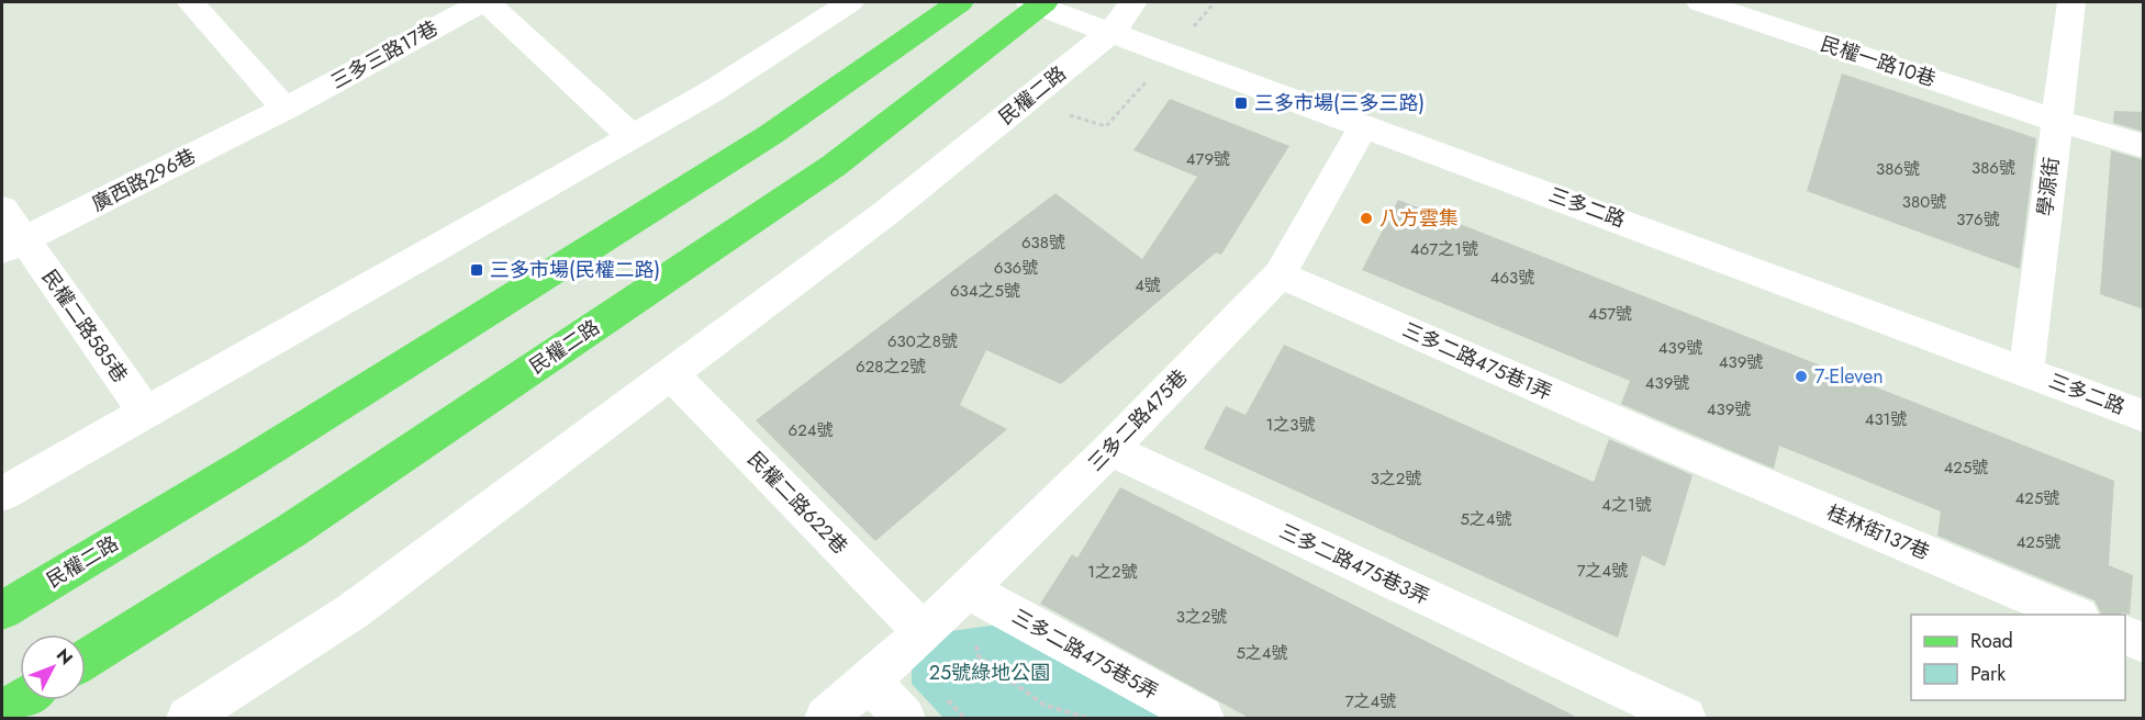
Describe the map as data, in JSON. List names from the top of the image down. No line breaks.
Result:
{"streets":{"main road":["民權二路"],"street":["三多三路17巷","民權一路10巷","廣西路296巷","學源街","三多二路","民權二路585巷","三多二路475巷1弄","三多二路475巷","民權二路622巷","桂林街137巷","三多二路475巷3弄","三多二路475巷5弄"]},"crossings":[["三多三路17巷","廣西路296巷"],["民權一路10巷","學源街"],["民權二路","三多二路"],["民權二路","民權二路622巷"],["廣西路296巷","民權二路585巷"],["學源街","三多二路"],["三多二路","三多二路475巷"],["三多二路475巷1弄","三多二路475巷"],["三多二路475巷1弄","桂林街137巷"],["三多二路475巷","民權二路622巷"],["三多二路475巷","三多二路475巷3弄"],["三多二路475巷","三多二路475巷5弄"]],"parks":["25號綠地公園"],"places":{"transit":["三多市場(三多三路)","三多市場(民權二路)"],"other":["八方雲集","7-Eleven"]},"house_numbers":["479號","386號","386號","380號","376號","638號","467之1號","636號","463號","4號","634之5號","457號","630之8號","439號","439號","628之2號","439號","439號","431號","1之3號","624號","425號","3之2號","425號","4之1號","5之4號","425號","7之4號","1之2號","3之2號","5之4號","7之4號"],"legend":["Road","Park"],"north":"top right"}
